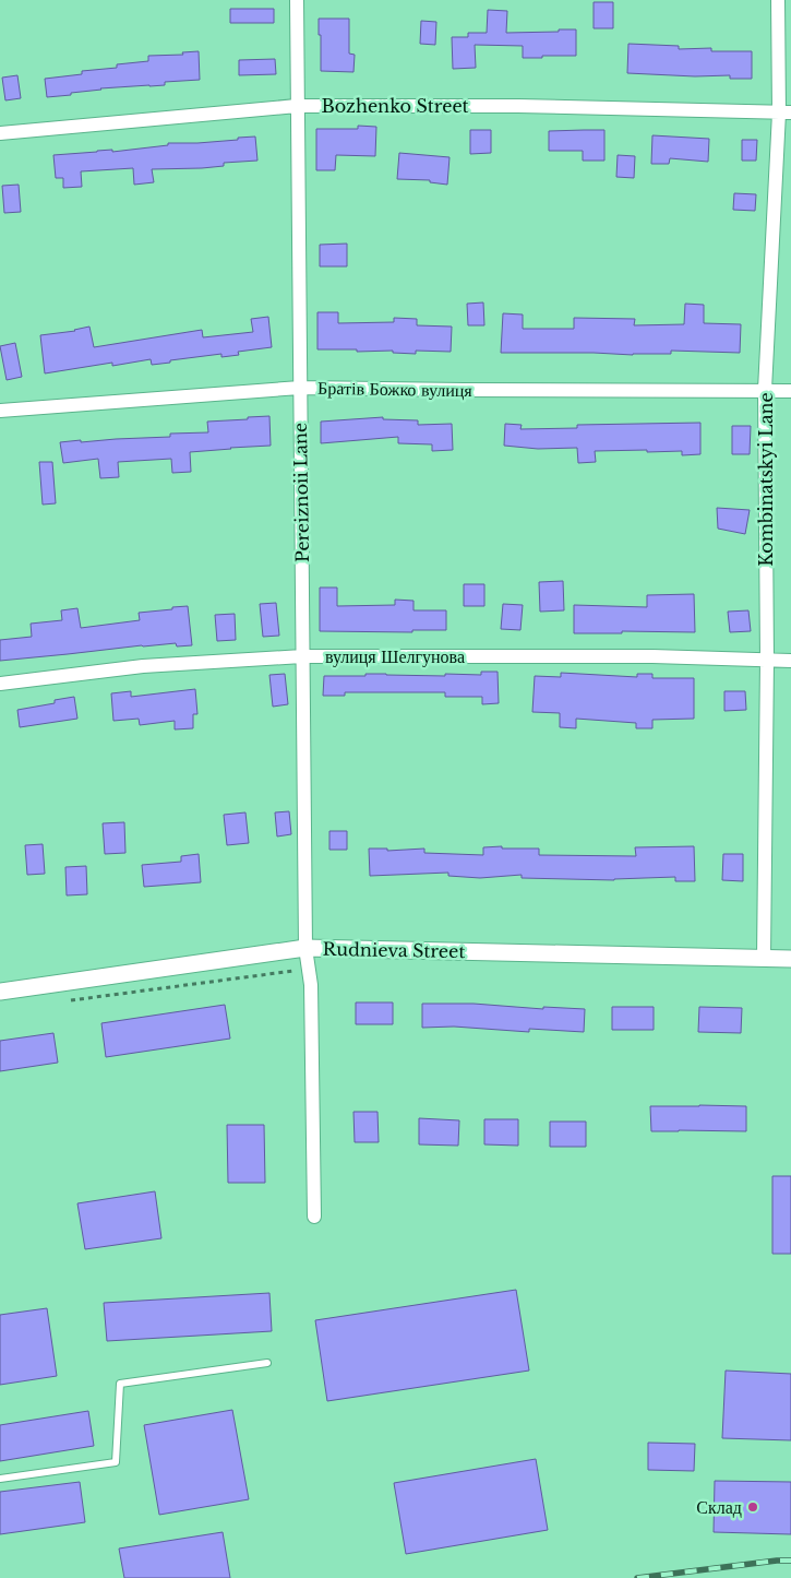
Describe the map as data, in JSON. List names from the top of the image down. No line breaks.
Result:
{"streets":{"street":["Bozhenko Street","Братів Божко вулиця","Kombinatskyi Lane","Pereiznoii Lane","вулиця Шелгунова","Rudnieva Street"]},"crossings":[["Bozhenko Street","Kombinatskyi Lane"],["Bozhenko Street","Pereiznoii Lane"],["Братів Божко вулиця","Kombinatskyi Lane"],["Братів Божко вулиця","Pereiznoii Lane"],["Kombinatskyi Lane","вулиця Шелгунова"],["Kombinatskyi Lane","Rudnieva Street"],["Pereiznoii Lane","вулиця Шелгунова"],["Pereiznoii Lane","Rudnieva Street"]],"places":["Склад"]}
